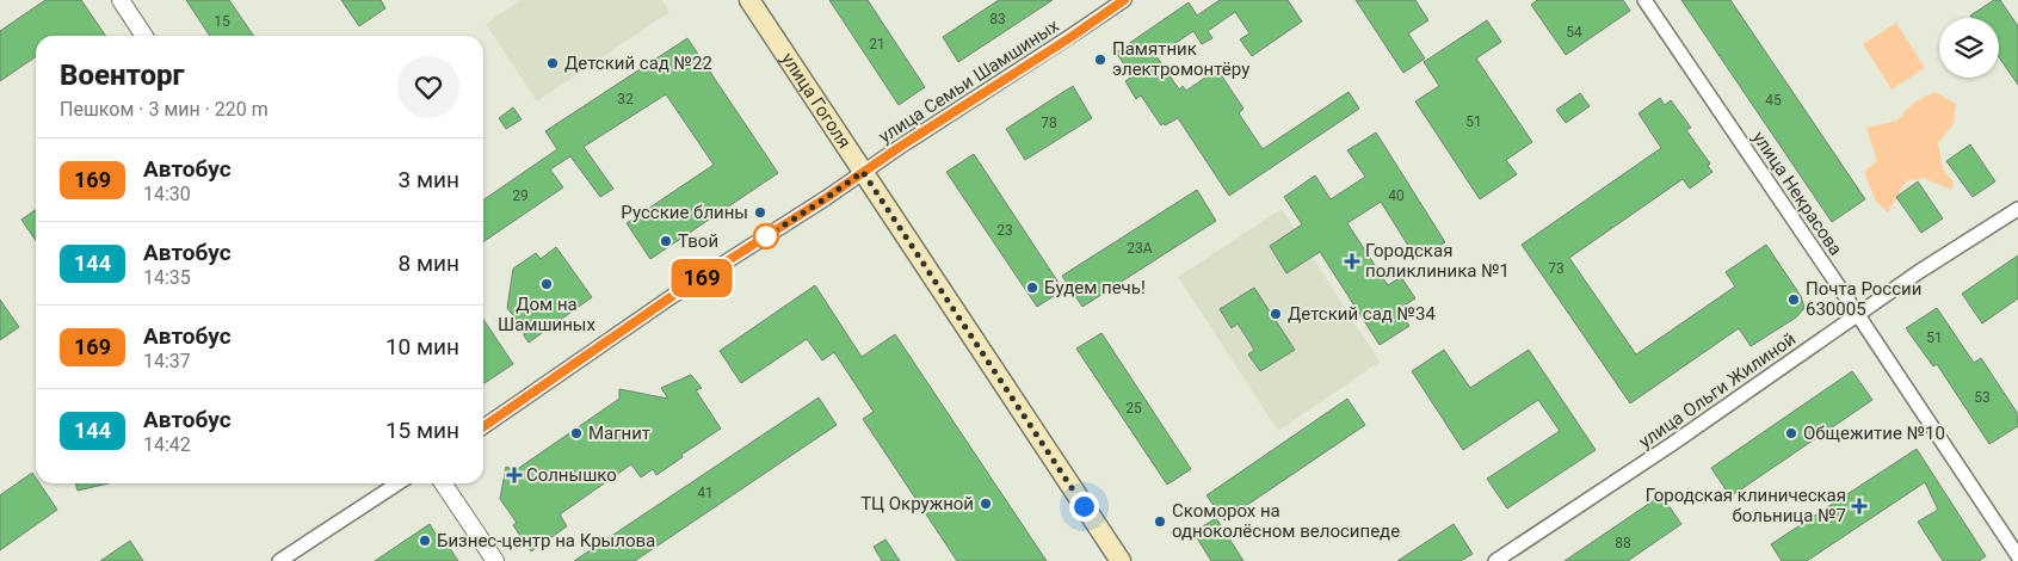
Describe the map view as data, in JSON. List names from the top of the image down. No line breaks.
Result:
{"streets":{"main road":["улица Гоголя"],"street":["улица Семьи Шамшиных","улица Некрасова","улица Ольги Жилиной"]},"crossings":[["улица Семьи Шамшиных","улица Гоголя"],["улица Некрасова","улица Ольги Жилиной"]],"places":{"other":["Памятник электромонтёру","Детский сад №22","Русские блины","Твой","Дом на Шамшиных","Будем печь!","Почта России 630005","Детский сад №34","Магнит","Общежитие №10","ТЦ Окружной","Скоморох на одноколёсном велосипеде","Бизнес-центр на Крылова"],"health":["Городская поликлиника №1","Солнышко","Городская клиническая больница №7"]},"lines":["bus line 169"],"house_numbers":["83","15","54","21","32","45","51","78","29","40","23","23А","73","51","53","25","41","88"],"page":{"on_map":"169","heading":["Военторг","Пешком · 3 мин · 220 m"],"list":[{"mark":"169","name":"Автобус","note":"14:30","value":"3 мин"},{"mark":"144","name":"Автобус","note":"14:35","value":"8 мин"},{"mark":"169","name":"Автобус","note":"14:37","value":"10 мин"},{"mark":"144","name":"Автобус","note":"14:42","value":"15 мин"}]}}
